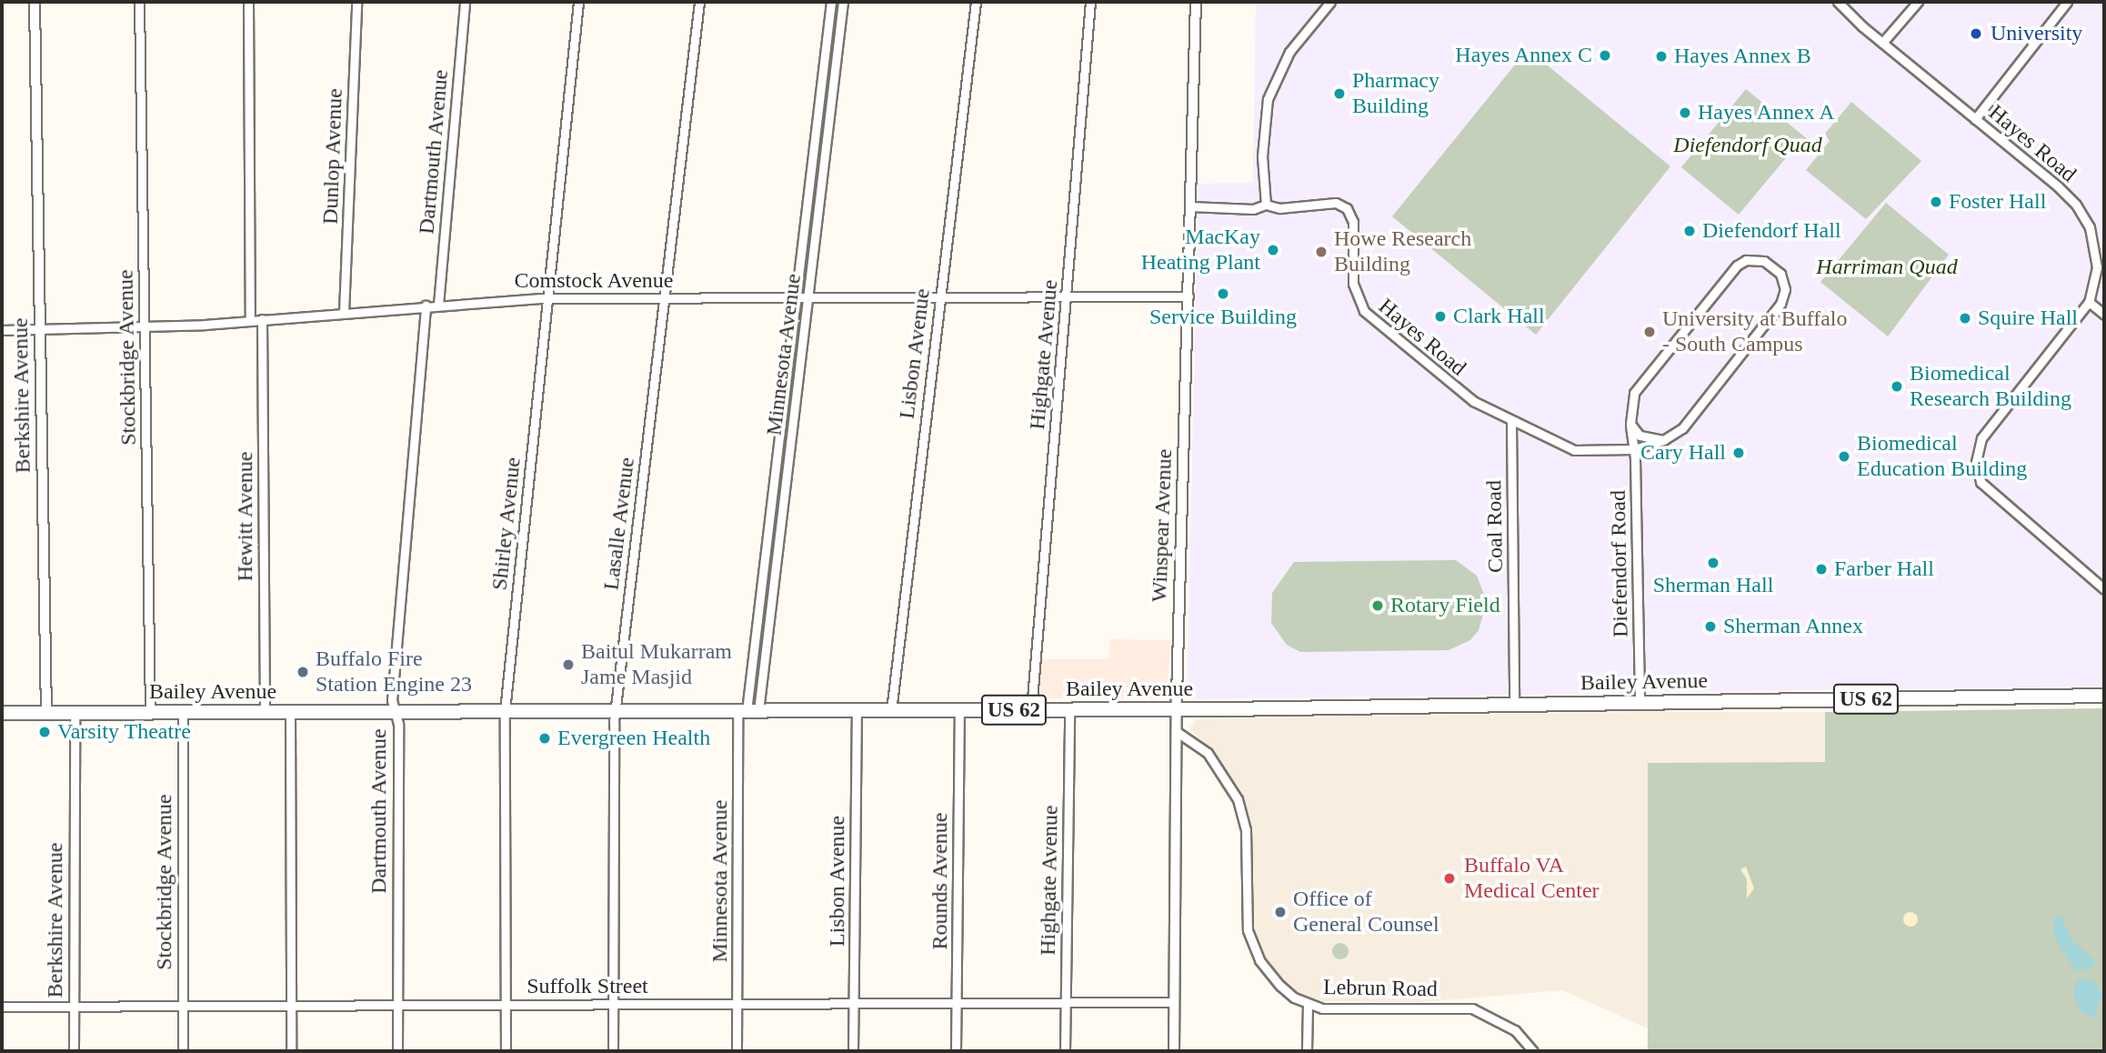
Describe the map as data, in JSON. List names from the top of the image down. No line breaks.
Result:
{"streets":{"main road":["Bailey Avenue","US 62"],"street":["Hayes Road","Dartmouth Avenue","Dunlop Avenue","Comstock Avenue","Lisbon Avenue","Minnesota Avenue","Highgate Avenue","Stockbridge Avenue","Berkshire Avenue","Hewitt Avenue","Shirley Avenue","Lasalle Avenue","Winspear Avenue","Coal Road","Diefendorf Road","Rounds Avenue","Suffolk Street","Lebrun Road"]},"crossings":[["Hayes Road","Winspear Avenue"],["Hayes Road","Coal Road"],["Hayes Road","Diefendorf Road"],["Dartmouth Avenue","Comstock Avenue"],["Dartmouth Avenue","Bailey Avenue"],["Dartmouth Avenue","Suffolk Street"],["Dunlop Avenue","Comstock Avenue"],["Comstock Avenue","Lisbon Avenue"],["Comstock Avenue","Minnesota Avenue"],["Comstock Avenue","Highgate Avenue"],["Comstock Avenue","Stockbridge Avenue"],["Comstock Avenue","Berkshire Avenue"],["Comstock Avenue","Hewitt Avenue"],["Comstock Avenue","Shirley Avenue"],["Comstock Avenue","Lasalle Avenue"],["Comstock Avenue","Winspear Avenue"],["Lisbon Avenue","Bailey Avenue"],["Lisbon Avenue","Suffolk Street"],["Minnesota Avenue","Bailey Avenue"],["Minnesota Avenue","Suffolk Street"],["Highgate Avenue","Bailey Avenue"],["Highgate Avenue","Suffolk Street"],["Stockbridge Avenue","Bailey Avenue"],["Stockbridge Avenue","Suffolk Street"],["Berkshire Avenue","Bailey Avenue"],["Berkshire Avenue","Suffolk Street"],["Hewitt Avenue","Bailey Avenue"],["Shirley Avenue","Bailey Avenue"],["Shirley Avenue","Suffolk Street"],["Lasalle Avenue","Bailey Avenue"],["Lasalle Avenue","Suffolk Street"],["Winspear Avenue","Bailey Avenue"],["Winspear Avenue","Suffolk Street"],["Winspear Avenue","Lebrun Road"],["Coal Road","Bailey Avenue"],["Diefendorf Road","Bailey Avenue"],["Bailey Avenue","Rounds Avenue"],["Rounds Avenue","Suffolk Street"]],"parks":["Diefendorf Quad","Harriman Quad"],"places":["University","Hayes Annex C","Hayes Annex B","Pharmacy Building","Hayes Annex A","Foster Hall","Diefendorf Hall","MacKay Heating Plant","Howe Research Building","Service Building","Clark Hall","Squire Hall","University at Buffalo - South Campus","Biomedical Research Building","Cary Hall","Biomedical Education Building","Sherman Hall","Farber Hall","Rotary Field","Sherman Annex","Baitul Mukarram Jame Masjid","Buffalo Fire Station Engine 23","Varsity Theatre","Evergreen Health","Buffalo VA Medical Center","Office of General Counsel"]}
